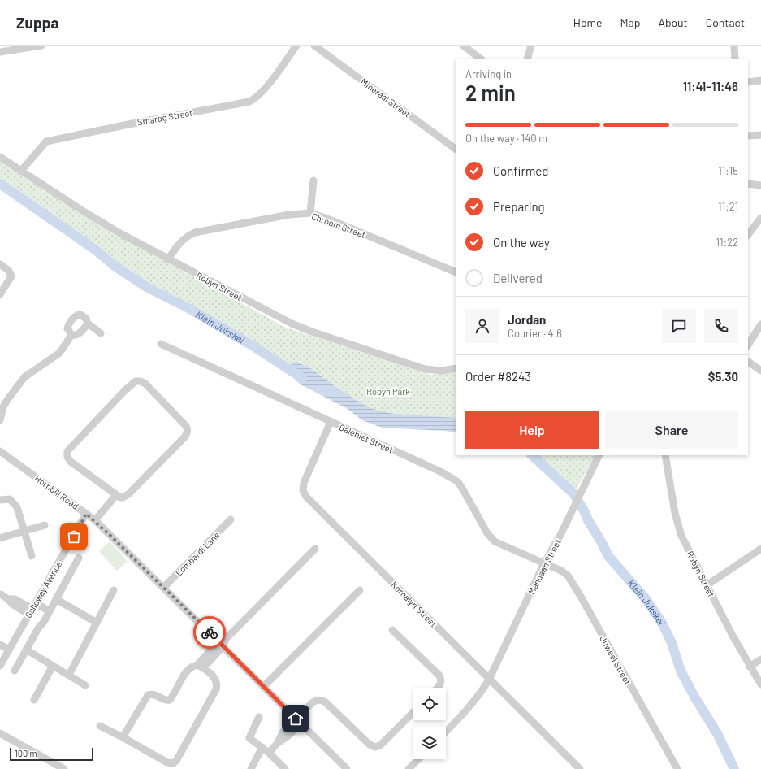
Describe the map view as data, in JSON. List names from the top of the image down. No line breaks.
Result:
{"streets":{"street":["Mineraal Street","Smarag Street","Chroom Street","Robyn Street","Galeniet Street","Hornbill Road","Lombardi Lane","Mangaan Street","Galloway Avenue","Kornalyn Street","Juweel Street"]},"crossings":[["Smarag Street","Robyn Street"],["Chroom Street","Robyn Street"],["Galeniet Street","Mangaan Street"],["Galeniet Street","Kornalyn Street"],["Galeniet Street","Juweel Street"],["Hornbill Road","Lombardi Lane"],["Hornbill Road","Galloway Avenue"],["Mangaan Street","Kornalyn Street"],["Mangaan Street","Juweel Street"]],"water":["Klein Jukskei"],"parks":["Robyn Park"],"scale_bar":"100 m","page":{"header":"Zuppa","nav":["Home","Map","About","Contact"],"heading":["2 min","Arriving in","11:41–11:46"],"panel":["Jordan","Courier · 4.6","Order #8243","$5.30"],"bar":"On the way · 140 m","list":[["Confirmed","11:15"],["Preparing","11:21"],["On the way","11:22"],"Delivered"],"buttons":["Help","Share"],"scale":"100 m"}}
